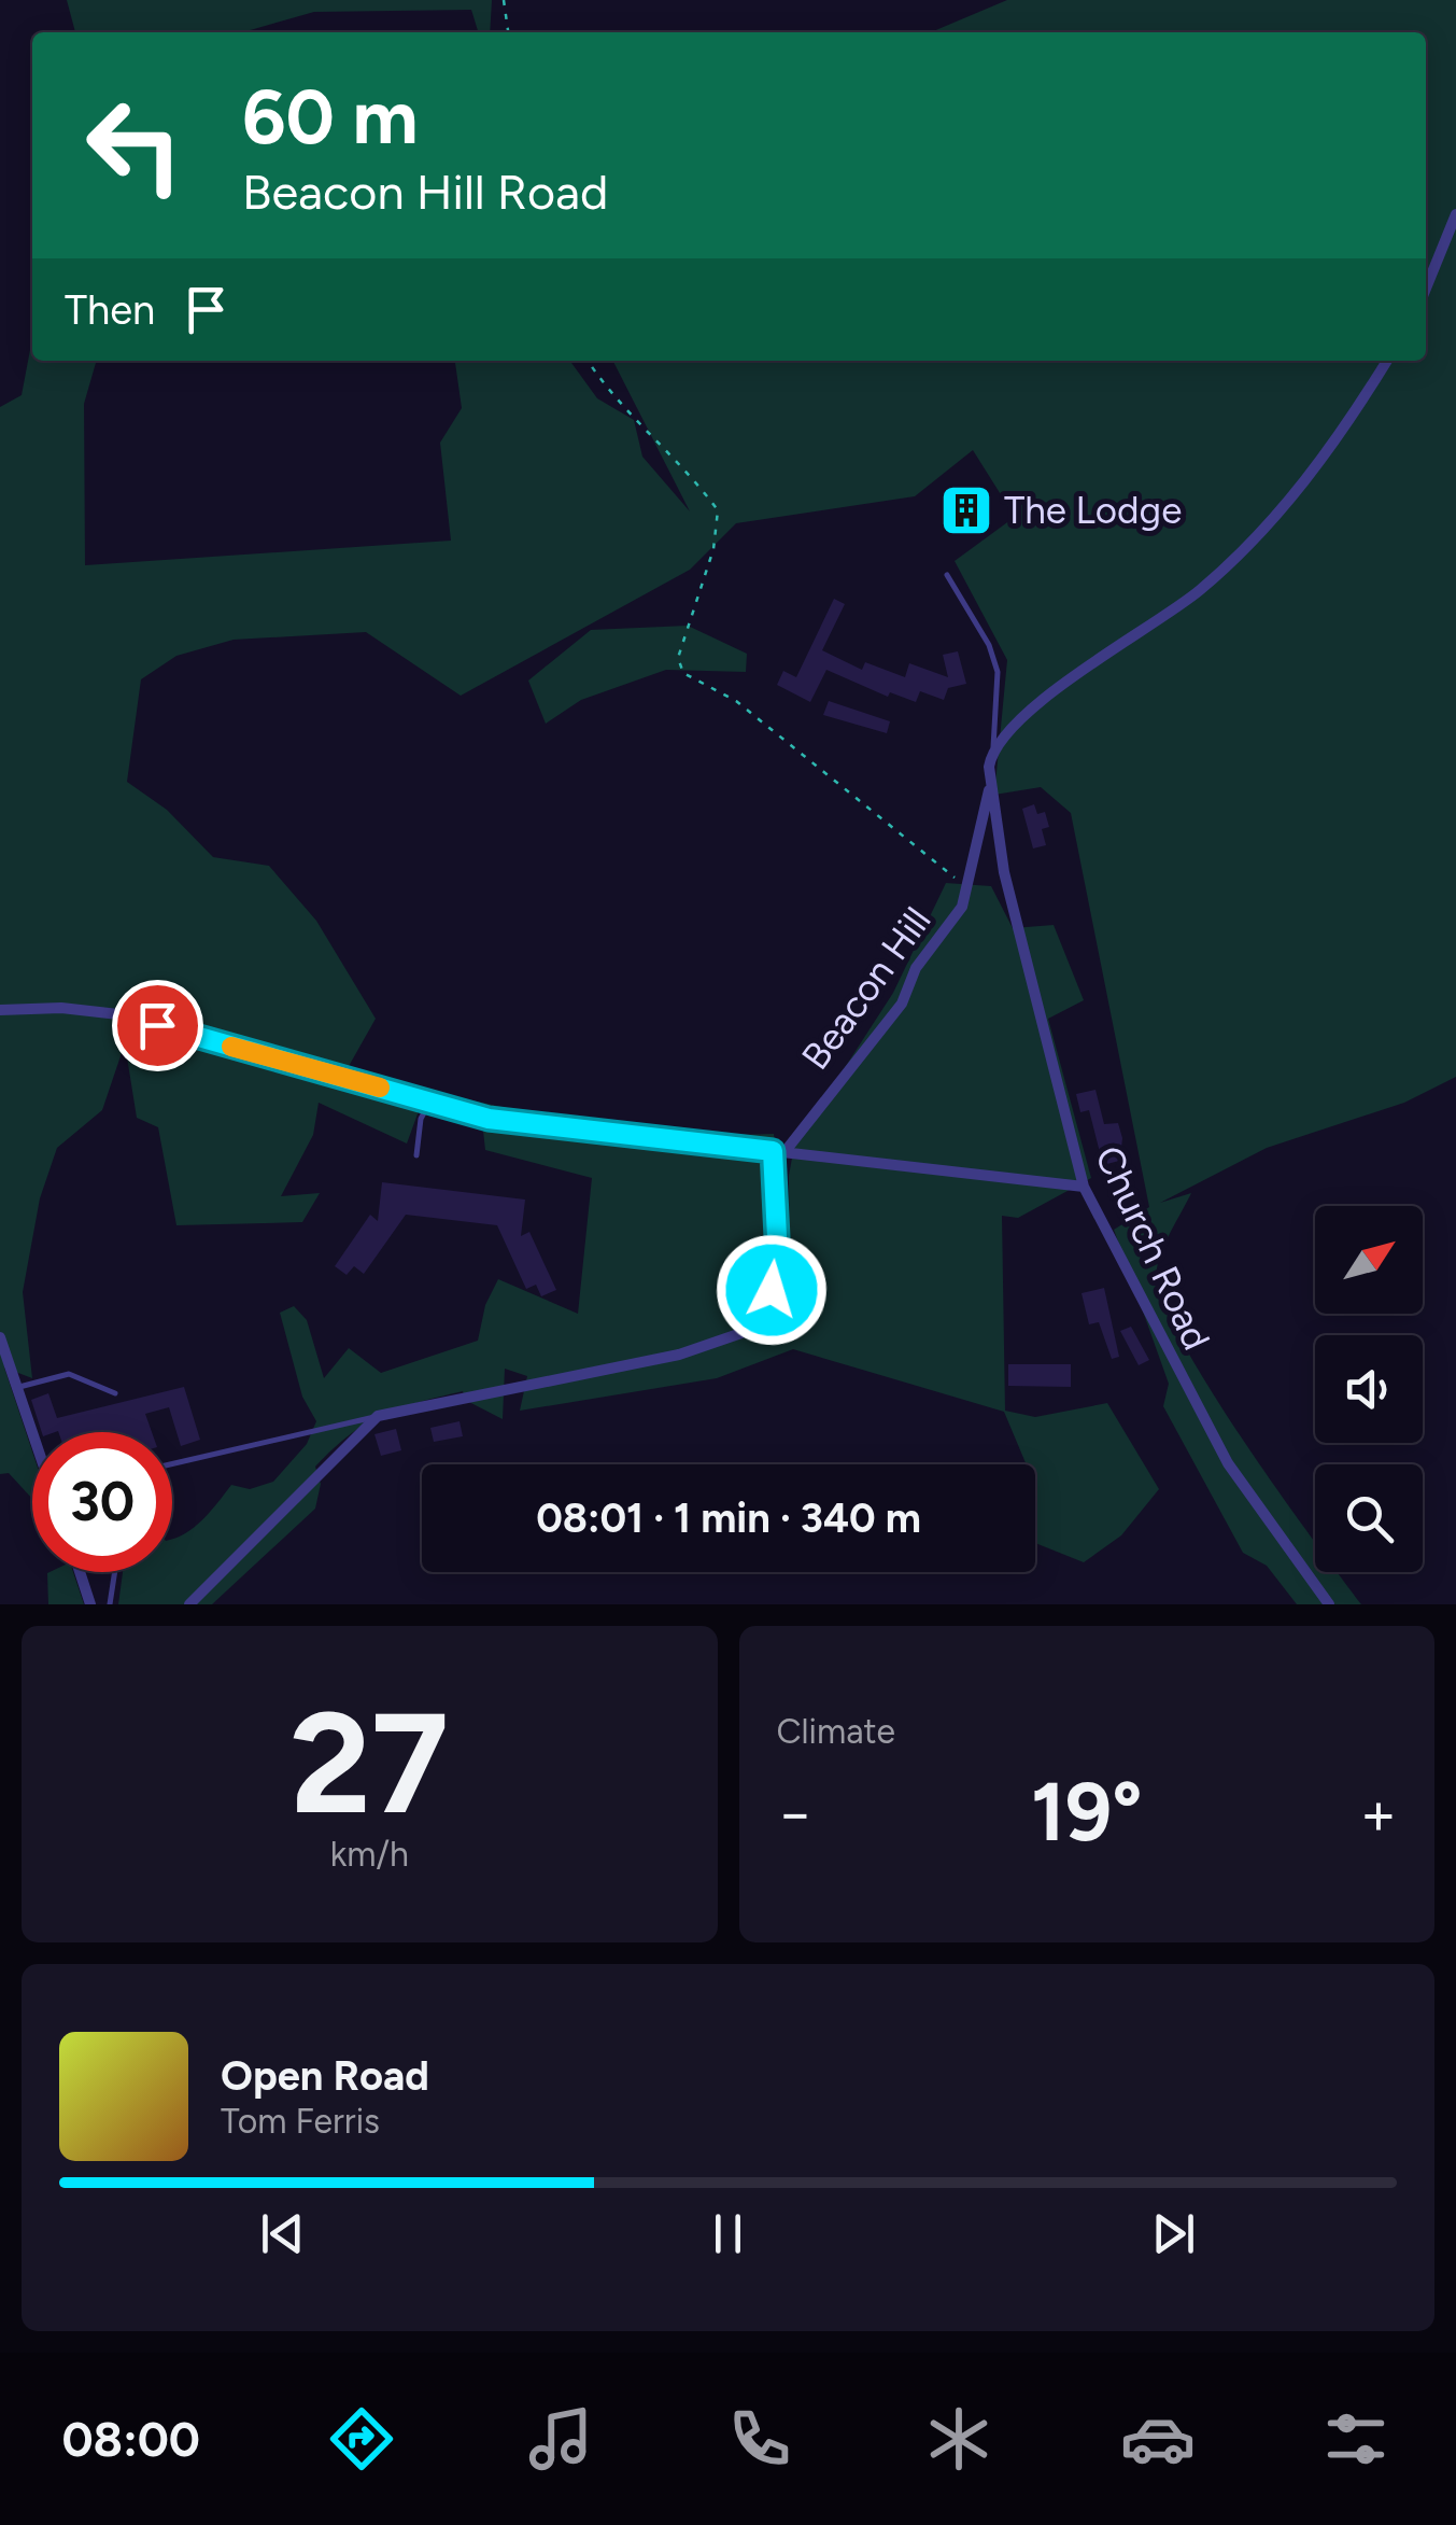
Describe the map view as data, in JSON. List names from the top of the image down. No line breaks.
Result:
{"streets":{"street":["Beacon Hill","Church Road"]},"crossings":[["Beacon Hill","Church Road"]],"places":{"building":["The Lodge"]},"north":"top right","page":{"turn":["60 m","Beacon Hill Road"],"then":"Then","limit":"30","trip":"08:01 · 1 min · 340 m","tile":[["27","km/h"],"Climate"],"heat":["−","19°","+"],"song":["Open Road","Tom Ferris"],"tabs":"08:00"}}
